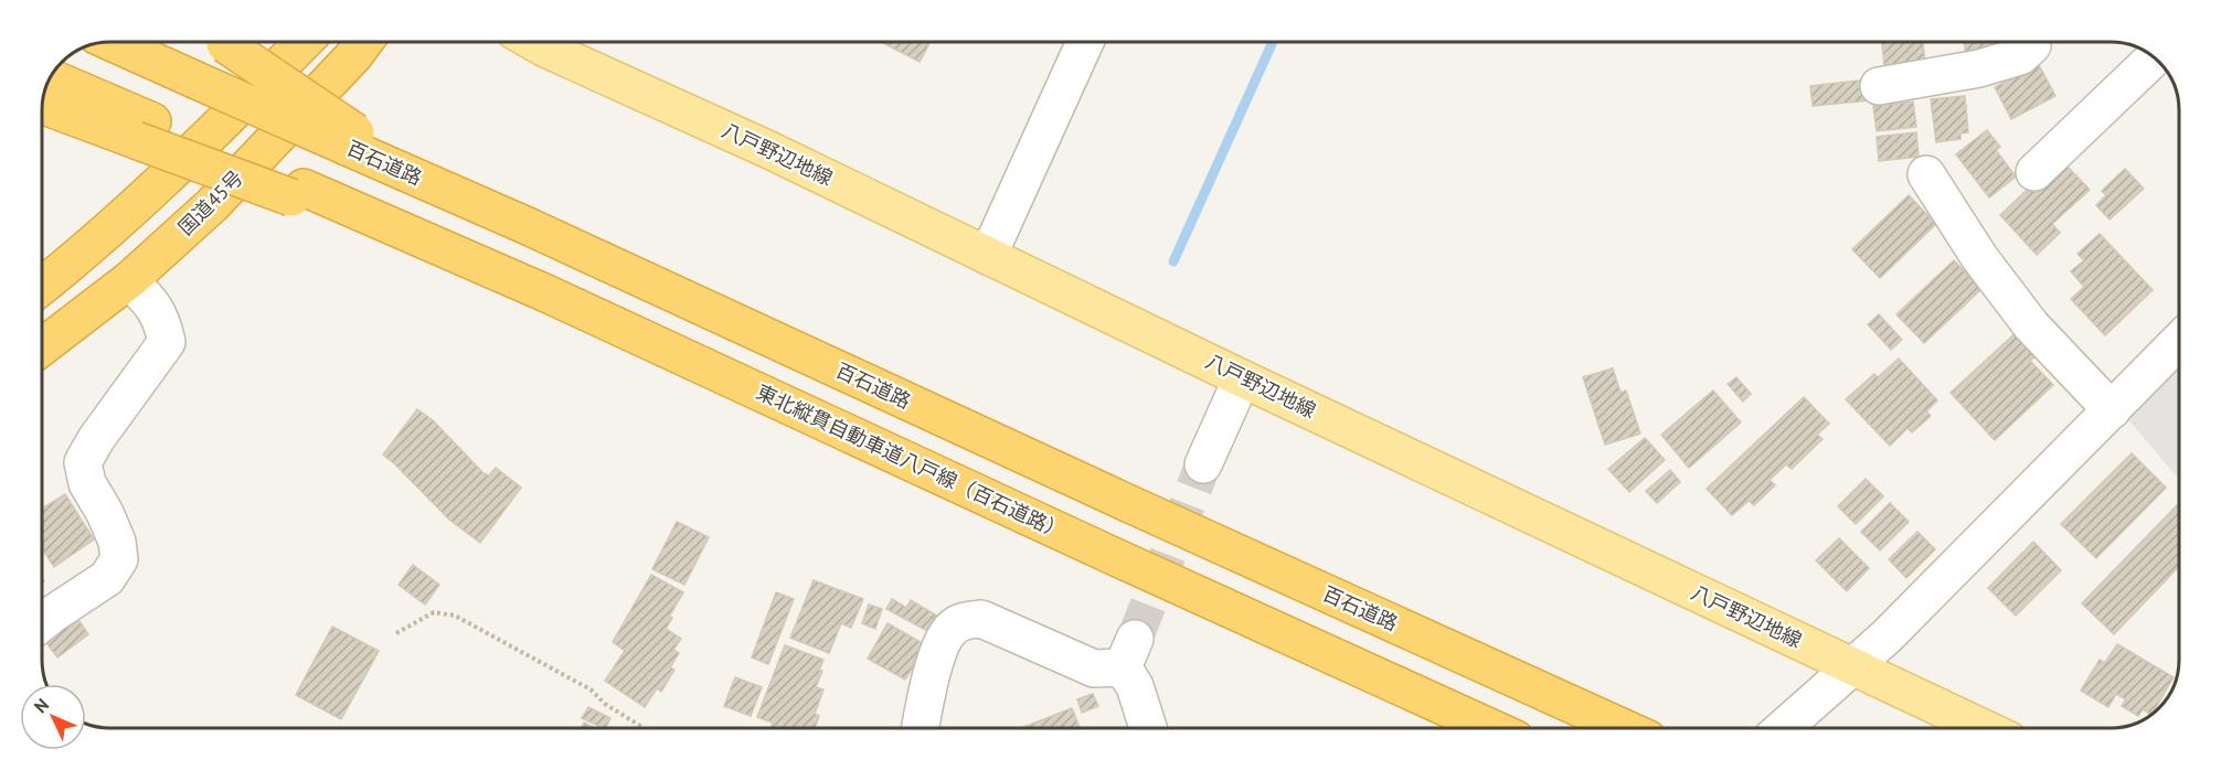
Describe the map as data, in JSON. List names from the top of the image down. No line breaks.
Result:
{"streets":{"highway":["百石道路","国道45号","東北縦貫自動車道八戸線（百石道路）"],"main road":["八戸野辺地線"]},"north":"top left"}
